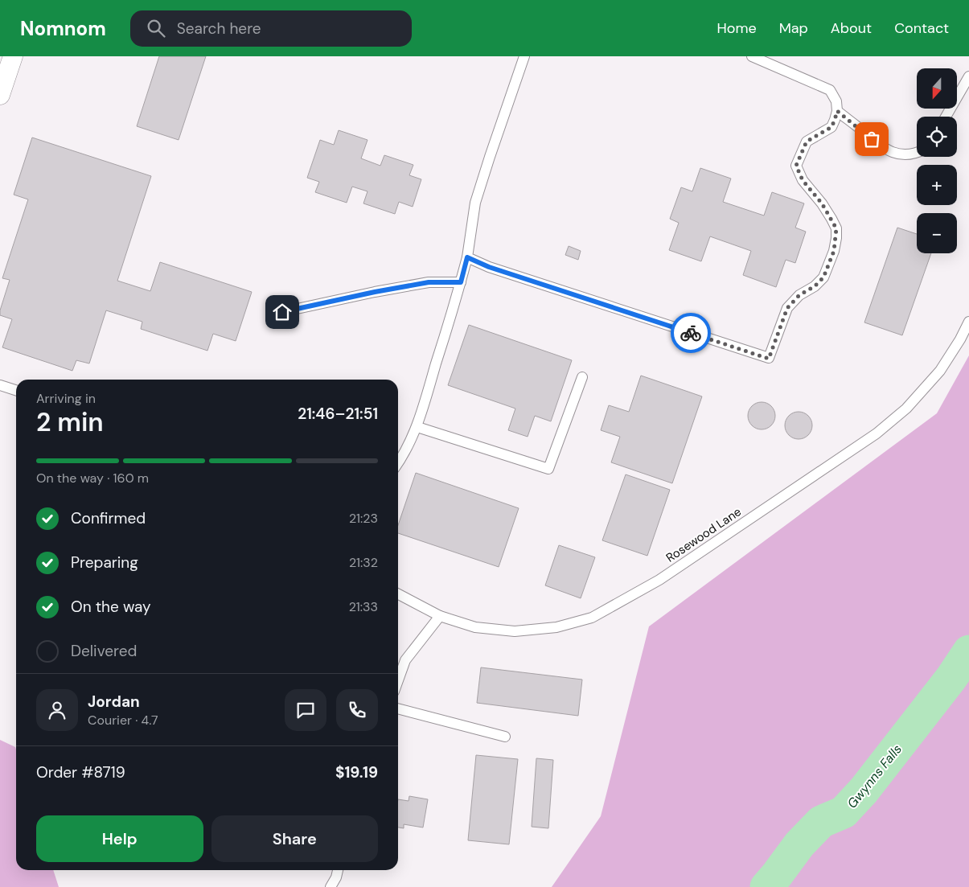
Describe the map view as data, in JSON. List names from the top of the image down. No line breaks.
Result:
{"streets":{"lane":["Rosewood Lane"]},"water":["Gwynns Falls"],"north":"bottom","page":{"header":"Nomnom","search":"Search here","nav":["Home","Map","About","Contact"],"map_buttons":["+","−"],"heading":["2 min","Arriving in","21:46–21:51"],"panel":["Jordan","Courier · 4.7","Order #8719","$19.19"],"bar":"On the way · 160 m","list":[["Confirmed","21:23"],["Preparing","21:32"],["On the way","21:33"],"Delivered"],"buttons":["Help","Share"]}}
